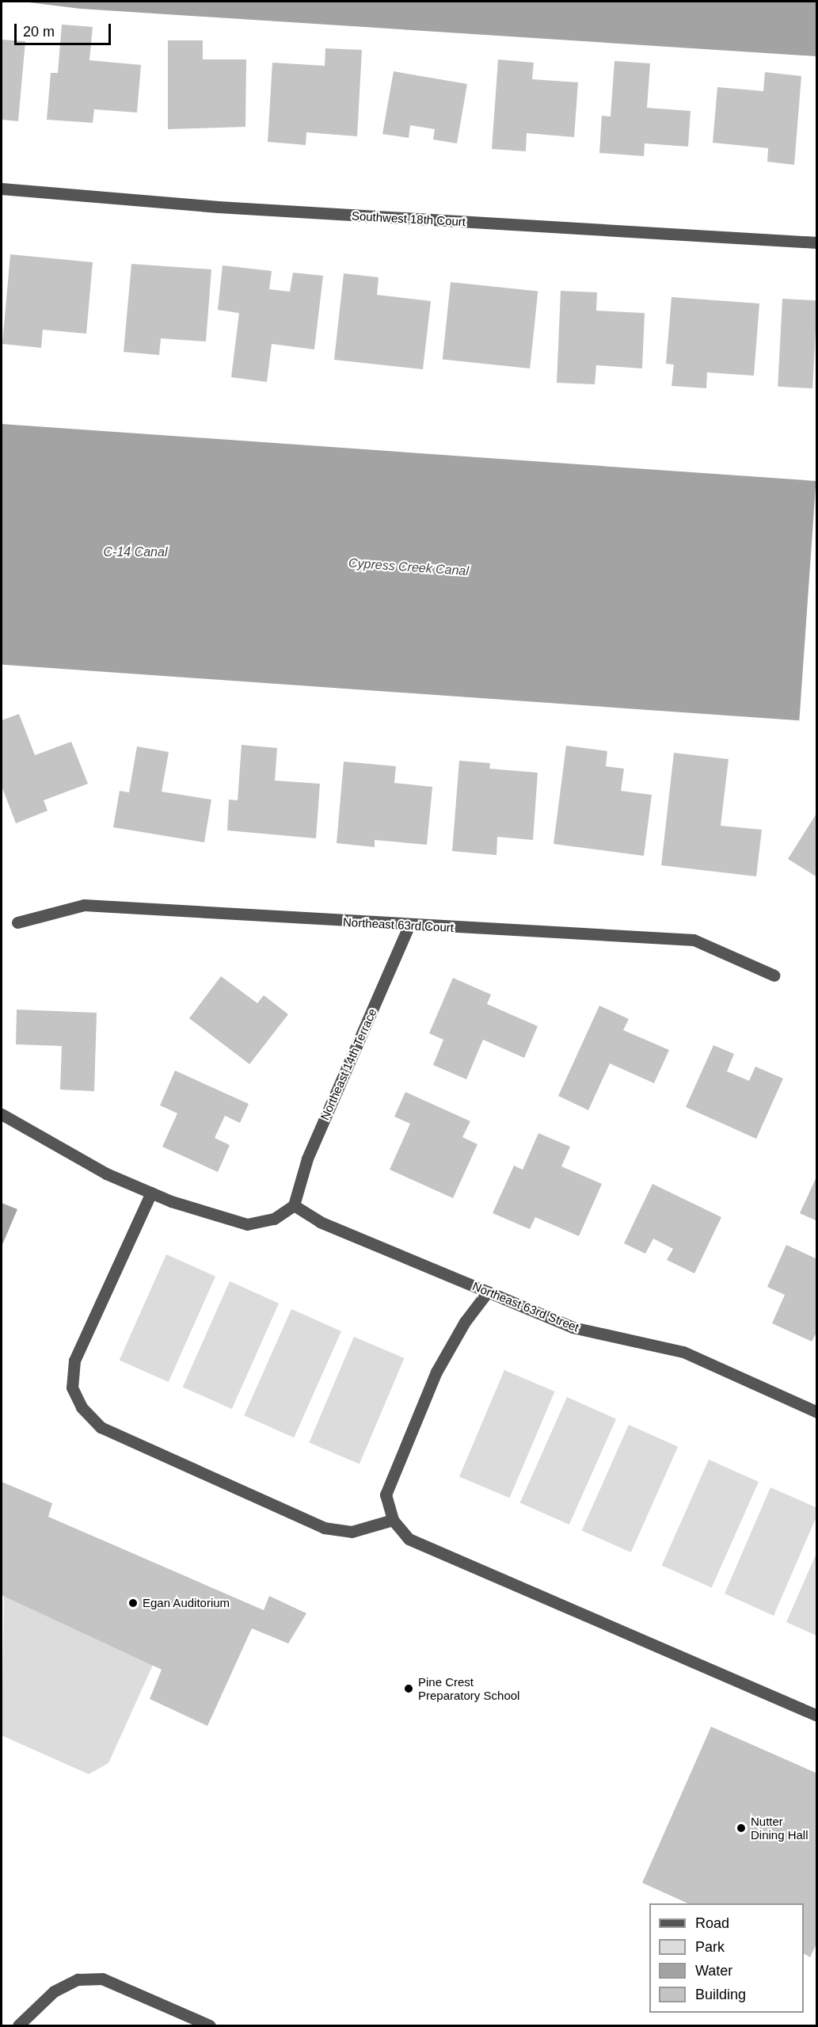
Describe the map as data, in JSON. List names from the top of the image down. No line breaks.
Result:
{"streets":{"street":["Southwest 18th Court","Northeast 63rd Court","Northeast 14th Terrace","Northeast 63rd Street"]},"crossings":[["Northeast 63rd Court","Northeast 14th Terrace"],["Northeast 14th Terrace","Northeast 63rd Street"]],"water":["C-14 Canal","Cypress Creek Canal"],"places":["Egan Auditorium","Pine Crest Preparatory School","Nutter Dining Hall"],"legend":["Road","Park","Water","Building"],"scale_bar":"20 m"}
